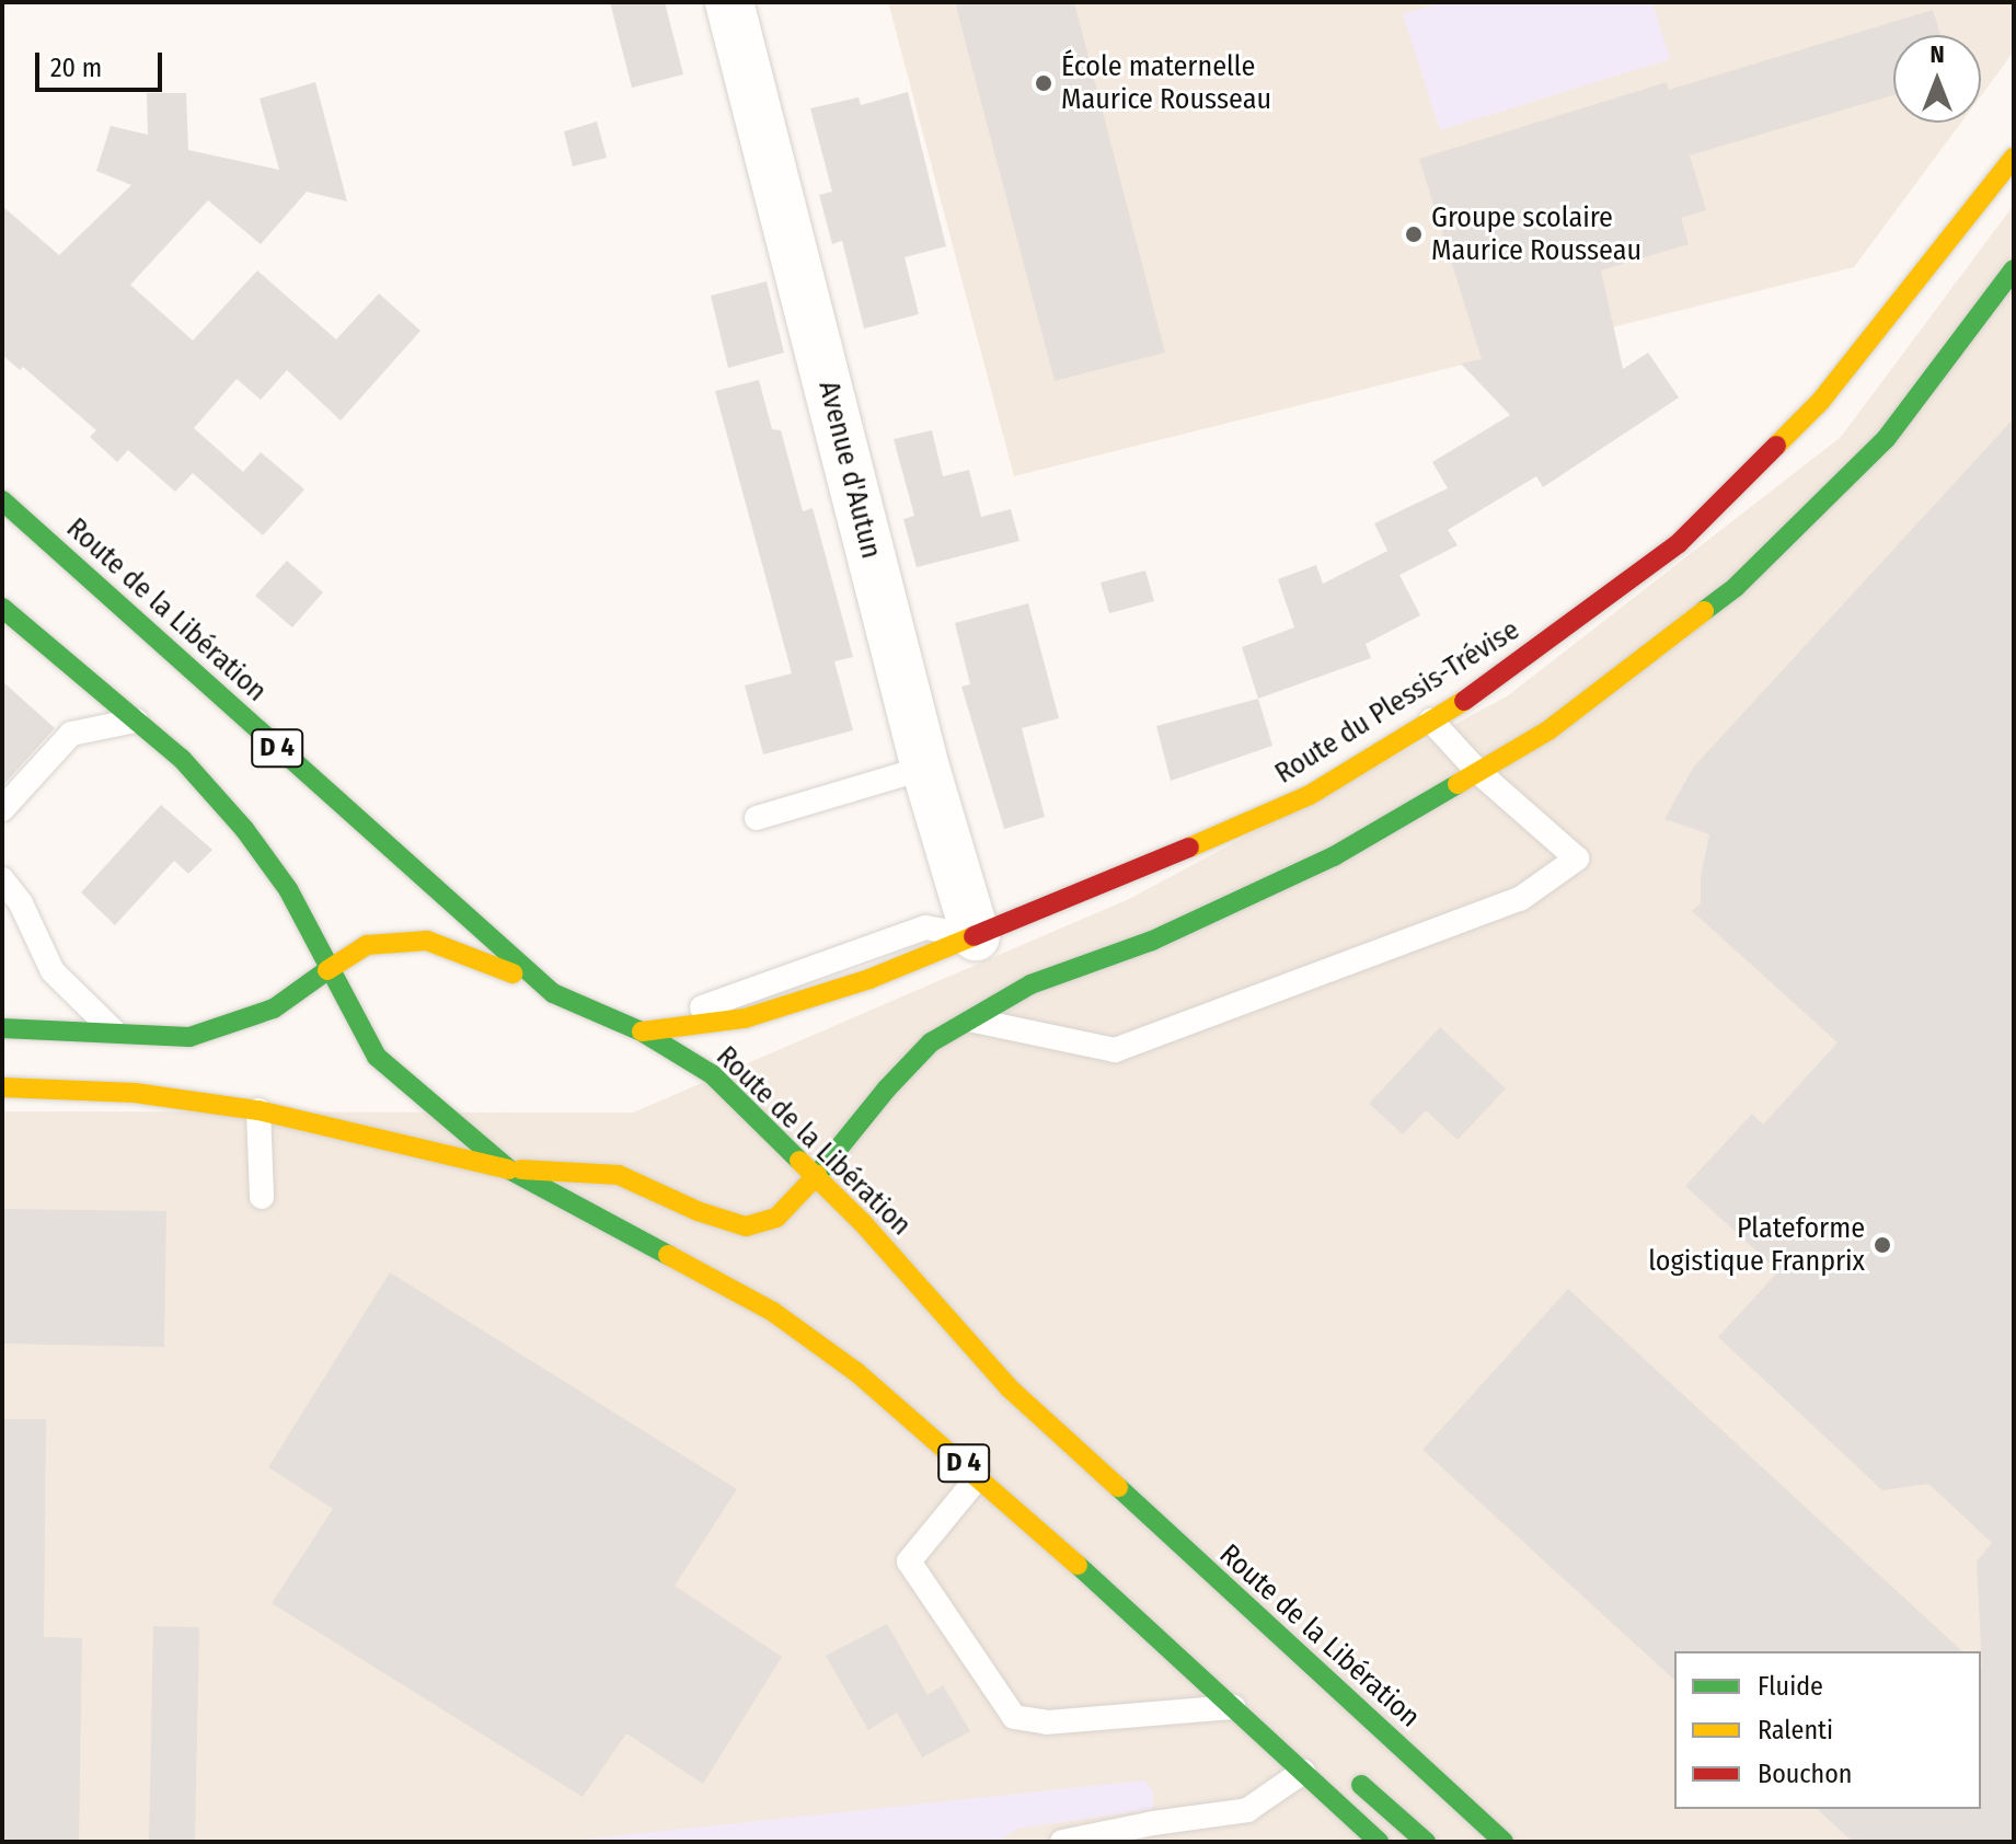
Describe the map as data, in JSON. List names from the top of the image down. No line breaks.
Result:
{"streets":{"main road":["Route de la Libération","Route du Plessis-Trévise","D 4"],"street":["Avenue d'Autun"]},"crossings":[["Avenue d'Autun","Route du Plessis-Trévise"]],"places":["École maternelle Maurice Rousseau","Groupe scolaire Maurice Rousseau","Plateforme logistique Franprix"],"legend":["Fluide","Ralenti","Bouchon"],"scale_bar":"20 m","north":"top"}
